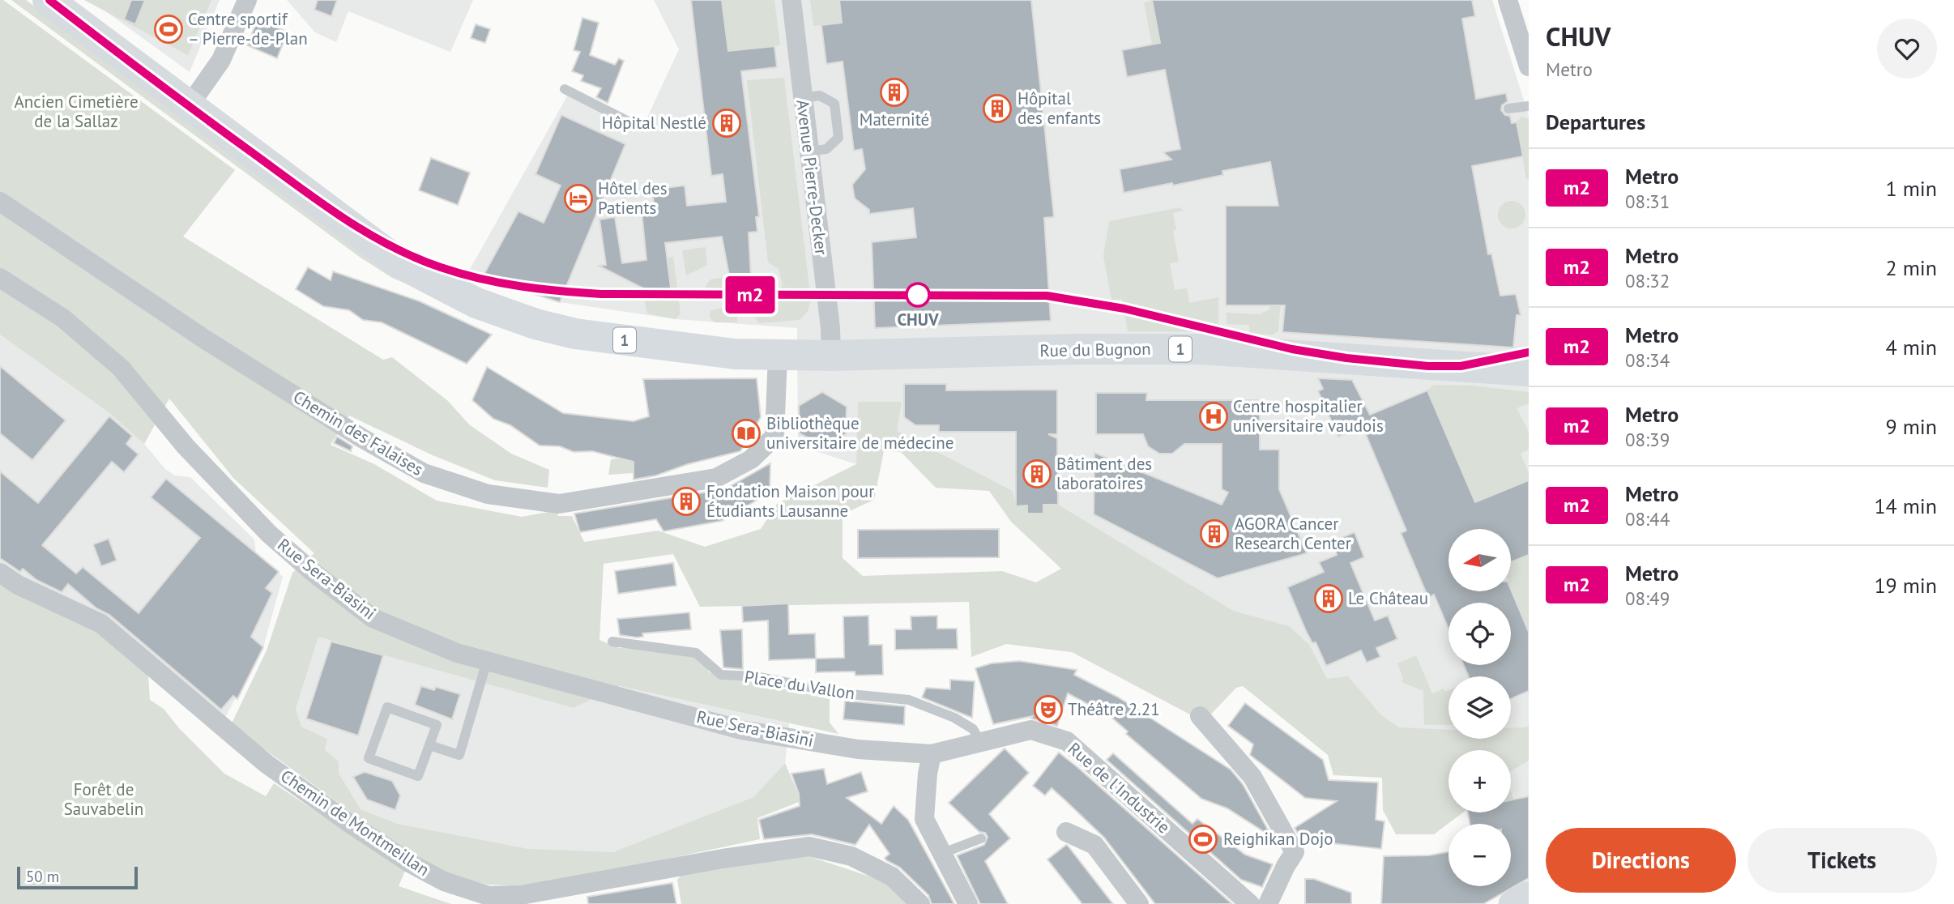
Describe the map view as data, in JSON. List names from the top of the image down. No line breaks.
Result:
{"streets":{"main road":["1","Rue du Bugnon"],"street":["Avenue Pierre-Decker","Chemin des Falaises","Rue Sera-Biasini","Rue de l'Industrie","Chemin de Montmeillan"],"lane":["Place du Vallon"]},"crossings":[["Avenue Pierre-Decker","1"],["Avenue Pierre-Decker","Rue du Bugnon"],["1","Rue du Bugnon"],["1","Chemin des Falaises"],["Place du Vallon","Rue de l'Industrie"]],"parks":["Ancien Cimetière de la Sallaz","Forêt de Sauvabelin"],"places":{"sports":["Centre sportif – Pierre-de-Plan","Reighikan Dojo"],"building":["Maternité","Hôpital des enfants","Hôpital Nestlé","Bâtiment des laboratoires","Fondation Maison pour Étudiants Lausanne","AGORA Cancer Research Center","Le Château"],"hotel":["Hôtel des Patients"],"other":["CHUV"],"hospital":["Centre hospitalier universitaire vaudois"],"library":["Bibliothèque universitaire de médecine"],"theatre":["Théâtre 2.21"]},"lines":["metro line m2"],"scale_bar":"50 m","north":"left","page":{"on_map":"m2","heading":[["CHUV","Metro"],"Departures"],"list":[{"mark":"m2","name":"Metro","note":"08:31","value":"1 min"},{"mark":"m2","name":"Metro","note":"08:32","value":"2 min"},{"mark":"m2","name":"Metro","note":"08:34","value":"4 min"},{"mark":"m2","name":"Metro","note":"08:39","value":"9 min"},{"mark":"m2","name":"Metro","note":"08:44","value":"14 min"},{"mark":"m2","name":"Metro","note":"08:49","value":"19 min"}],"map_buttons":["+","−"],"buttons":["Directions","Tickets"],"scale":"50 m"}}
